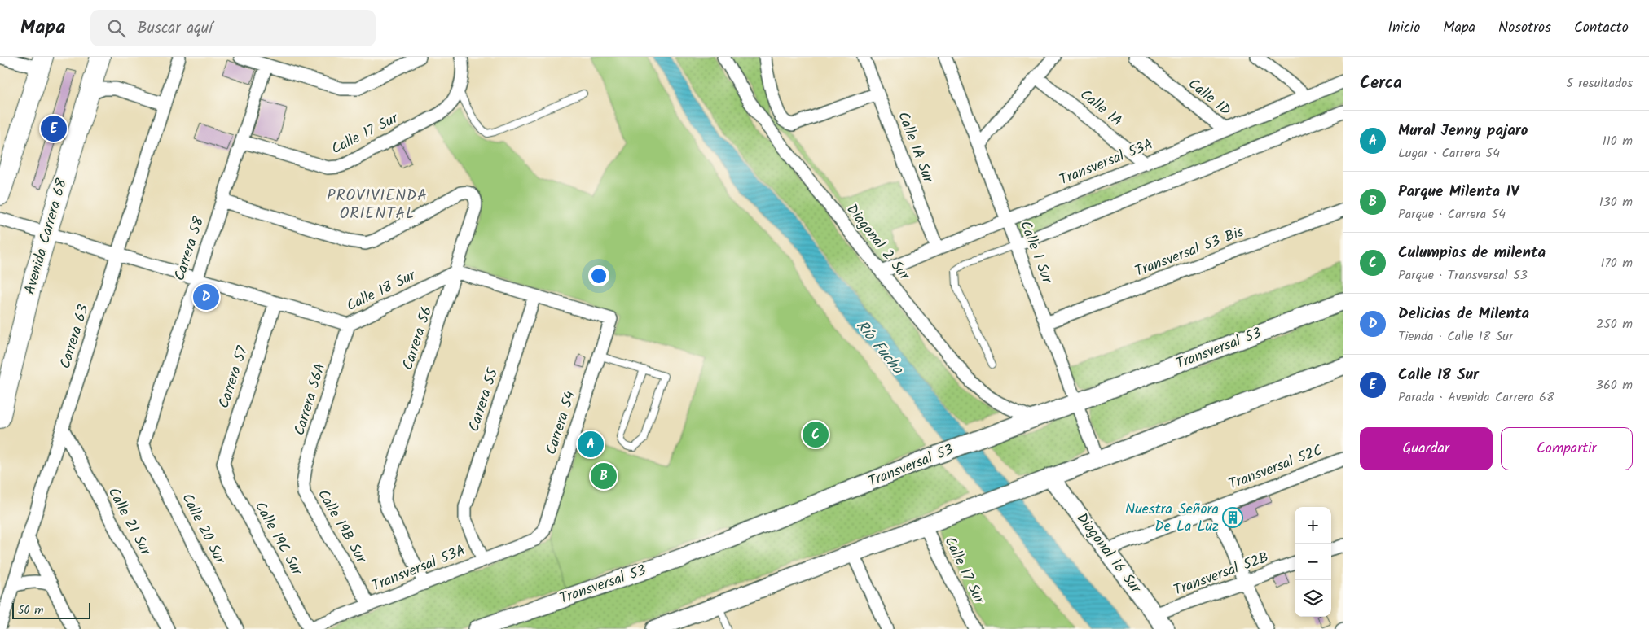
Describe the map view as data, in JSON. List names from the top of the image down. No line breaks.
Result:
{"streets":{"main road":["Avenida Carrera 68"],"street":["Calle 1D","Calle 1A","Calle 17 Sur","Calle 1A Sur","Transversal 53A","Diagonal 2 Sur","Carrera 58","Calle 1 Sur","Transversal 53 Bis","Calle 18 Sur","Carrera 63","Carrera 56","Transversal 53","Carrera 57","Carrera 56A","Carrera 55","Carrera 54","Transversal 52C","Calle 21 Sur","Calle 19B Sur","Calle 20 Sur","Calle 19C Sur","Diagonal 16 Sur","Transversal 52B"]},"crossings":[["Calle 1D","Transversal 53A"],["Calle 1A","Transversal 53A"],["Calle 17 Sur","Carrera 58"],["Calle 1A Sur","Transversal 53A"],["Transversal 53A","Diagonal 2 Sur"],["Transversal 53A","Calle 1 Sur"],["Transversal 53A","Carrera 56"],["Transversal 53A","Carrera 55"],["Transversal 53A","Carrera 54"],["Transversal 53A","Calle 19B Sur"],["Transversal 53A","Calle 19C Sur"],["Avenida Carrera 68","Calle 18 Sur"],["Diagonal 2 Sur","Transversal 53"],["Carrera 58","Calle 18 Sur"],["Carrera 58","Carrera 56"],["Carrera 58","Calle 20 Sur"],["Calle 1 Sur","Transversal 53 Bis"],["Calle 1 Sur","Transversal 53"],["Calle 18 Sur","Carrera 63"],["Calle 18 Sur","Carrera 56"],["Calle 18 Sur","Carrera 57"],["Calle 18 Sur","Carrera 56A"],["Carrera 63","Calle 21 Sur"],["Carrera 57","Calle 19C Sur"],["Carrera 56A","Calle 19B Sur"],["Carrera 55","Carrera 54"],["Transversal 52C","Diagonal 16 Sur"],["Diagonal 16 Sur","Transversal 52B"]],"districts":["PROVIVIENDA ORIENTAL"],"water":["Río Fucha"],"places":{"building":["Nuestra Señora De La Luz"]},"scale_bar":"50 m","page":{"header":"Mapa","search":"Buscar aquí","nav":["Inicio","Mapa","Nosotros","Contacto"],"heading":["Cerca","5 resultados"],"list":[{"mark":"A","name":"Mural Jenny pajaro","note":"Lugar · Carrera 54","value":"110 m"},{"mark":"B","name":"Parque Milenta IV","note":"Parque · Carrera 54","value":"130 m"},{"mark":"C","name":"Culumpios de milenta","note":"Parque · Transversal 53","value":"170 m"},{"mark":"D","name":"Delicias de Milenta","note":"Tienda · Calle 18 Sur","value":"250 m"},{"mark":"E","name":"Calle 18 Sur","note":"Parada · Avenida Carrera 68","value":"360 m"}],"pins":["E","D","C","A","B"],"buttons":["Guardar","Compartir"],"map_buttons":["+","−"],"scale":"50 m"}}
